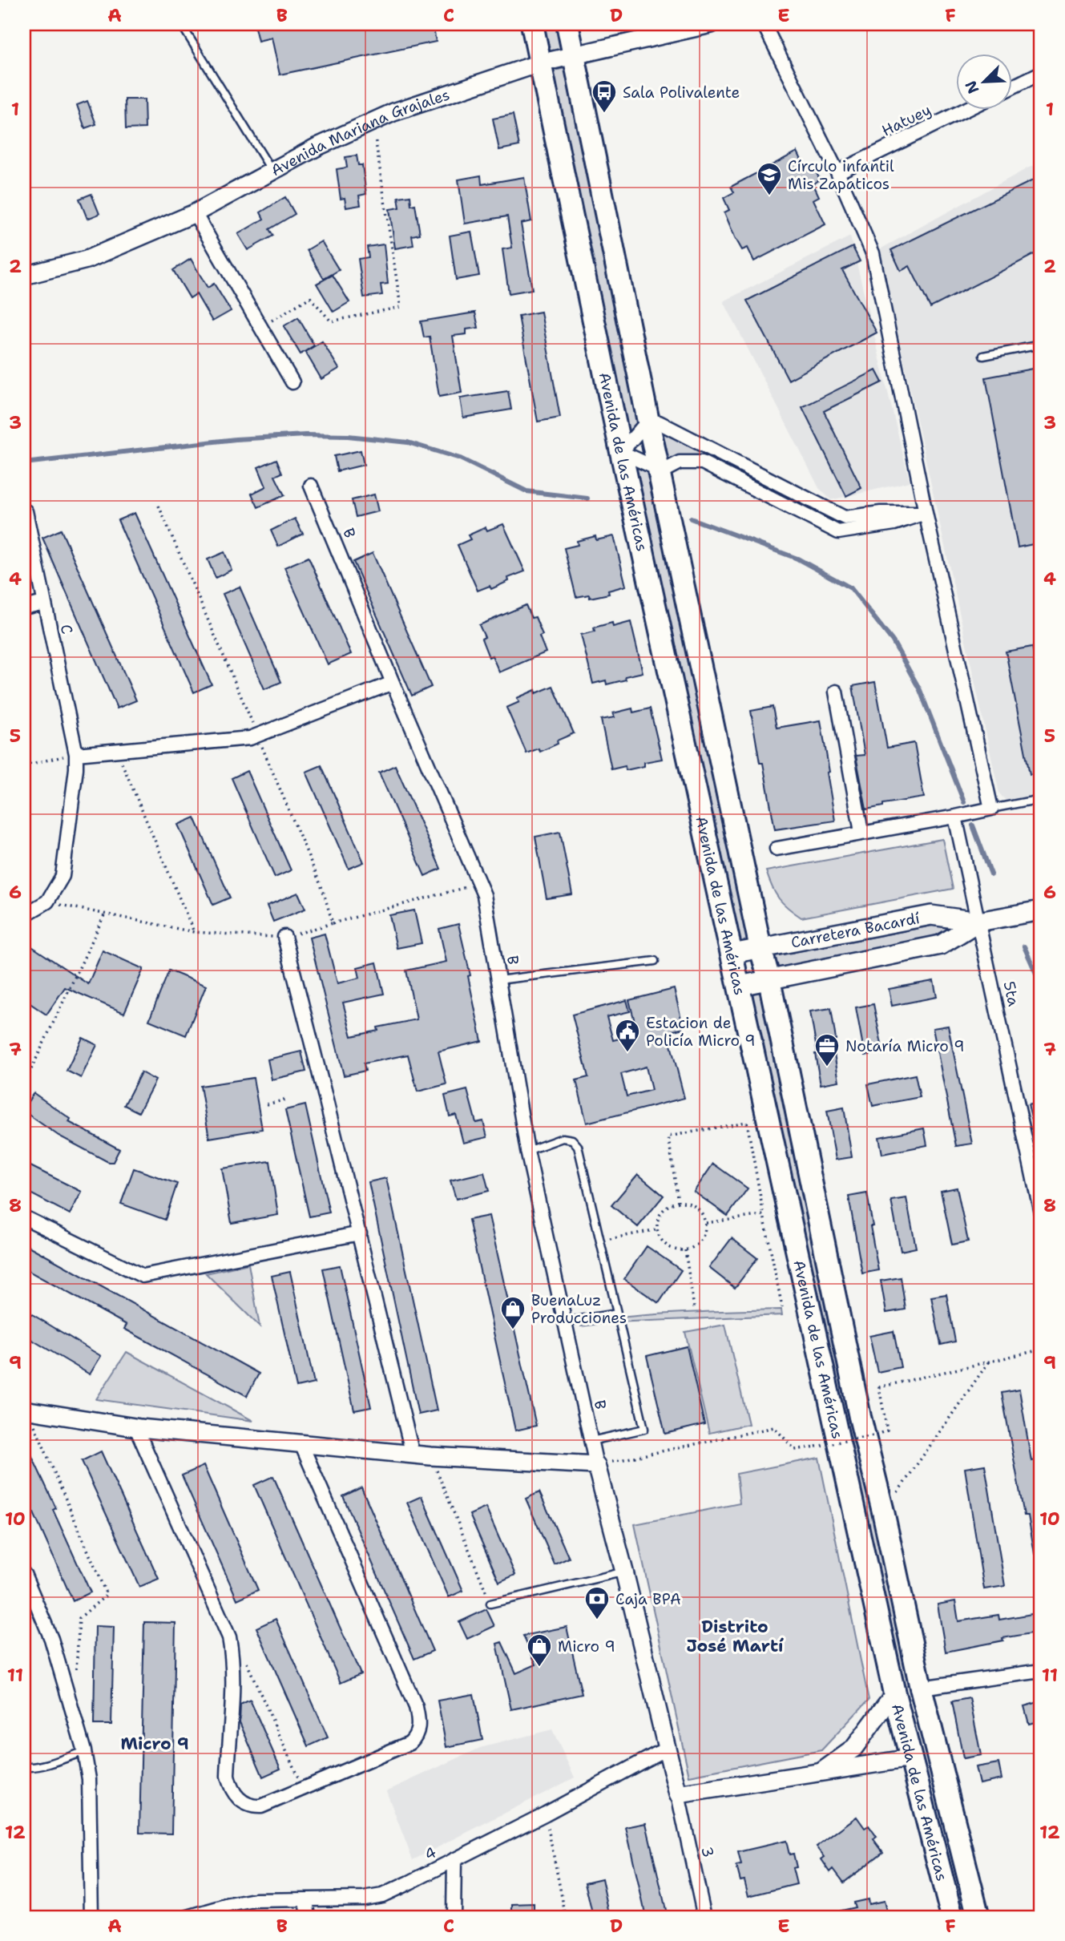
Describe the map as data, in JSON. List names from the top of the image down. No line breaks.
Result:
{"streets":{"main road":["Avenida de las Américas","Carretera Bacardí"],"street":["Hatuey","Avenida Mariana Grajales","B","C","5ta","3","4"]},"crossings":[["Avenida Mariana Grajales","Avenida de las Américas"],["Avenida de las Américas","Carretera Bacardí"],["Carretera Bacardí","5ta"]],"districts":["Distrito José Martí","Micro 9"],"places":{"bus stop":["Sala Polivalente"],"school or university":["Círculo infantil Mis Zapaticos"],"public building":["Estacion de Policía Micro 9"],"office":["Notaría Micro 9"],"shop":["BuenaLuz Producciones","Micro 9"],"bank":["Caja BPA"]},"north":"bottom left","grid":{"columns":["A","B","C","D","E","F"],"rows":["1","2","3","4","5","6","7","8","9","10","11","12"]}}
